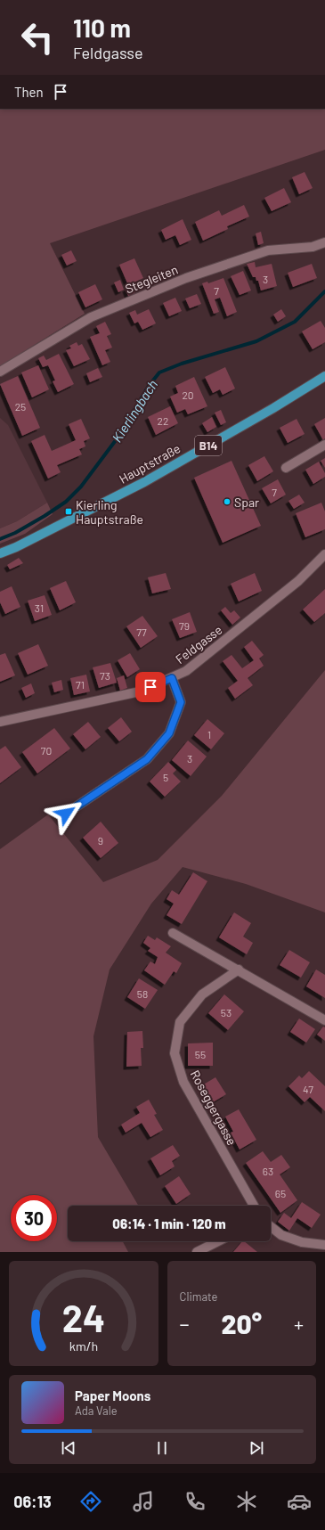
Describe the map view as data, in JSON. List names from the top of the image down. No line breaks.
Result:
{"streets":{"main road":["B14","Hauptstraße"],"street":["Stegleiten","Feldgasse","Roseggergasse"]},"water":["Kierlingbach"],"places":{"other":["Spar"],"transit":["Kierling Hauptstraße"]},"house_numbers":["3","7","20","25","22","7","31","79","77","73","71","1","70","3","5","9","58","53","55","47","63","65"],"page":{"turn":["110 m","Feldgasse"],"then":"Then","limit":"30","trip":"06:14 · 1 min · 120 m","tile":"Climate","heat":["−","20°","+"],"song":["Paper Moons","Ada Vale"],"tabs":"06:13","gauge":["24","km/h"]}}
